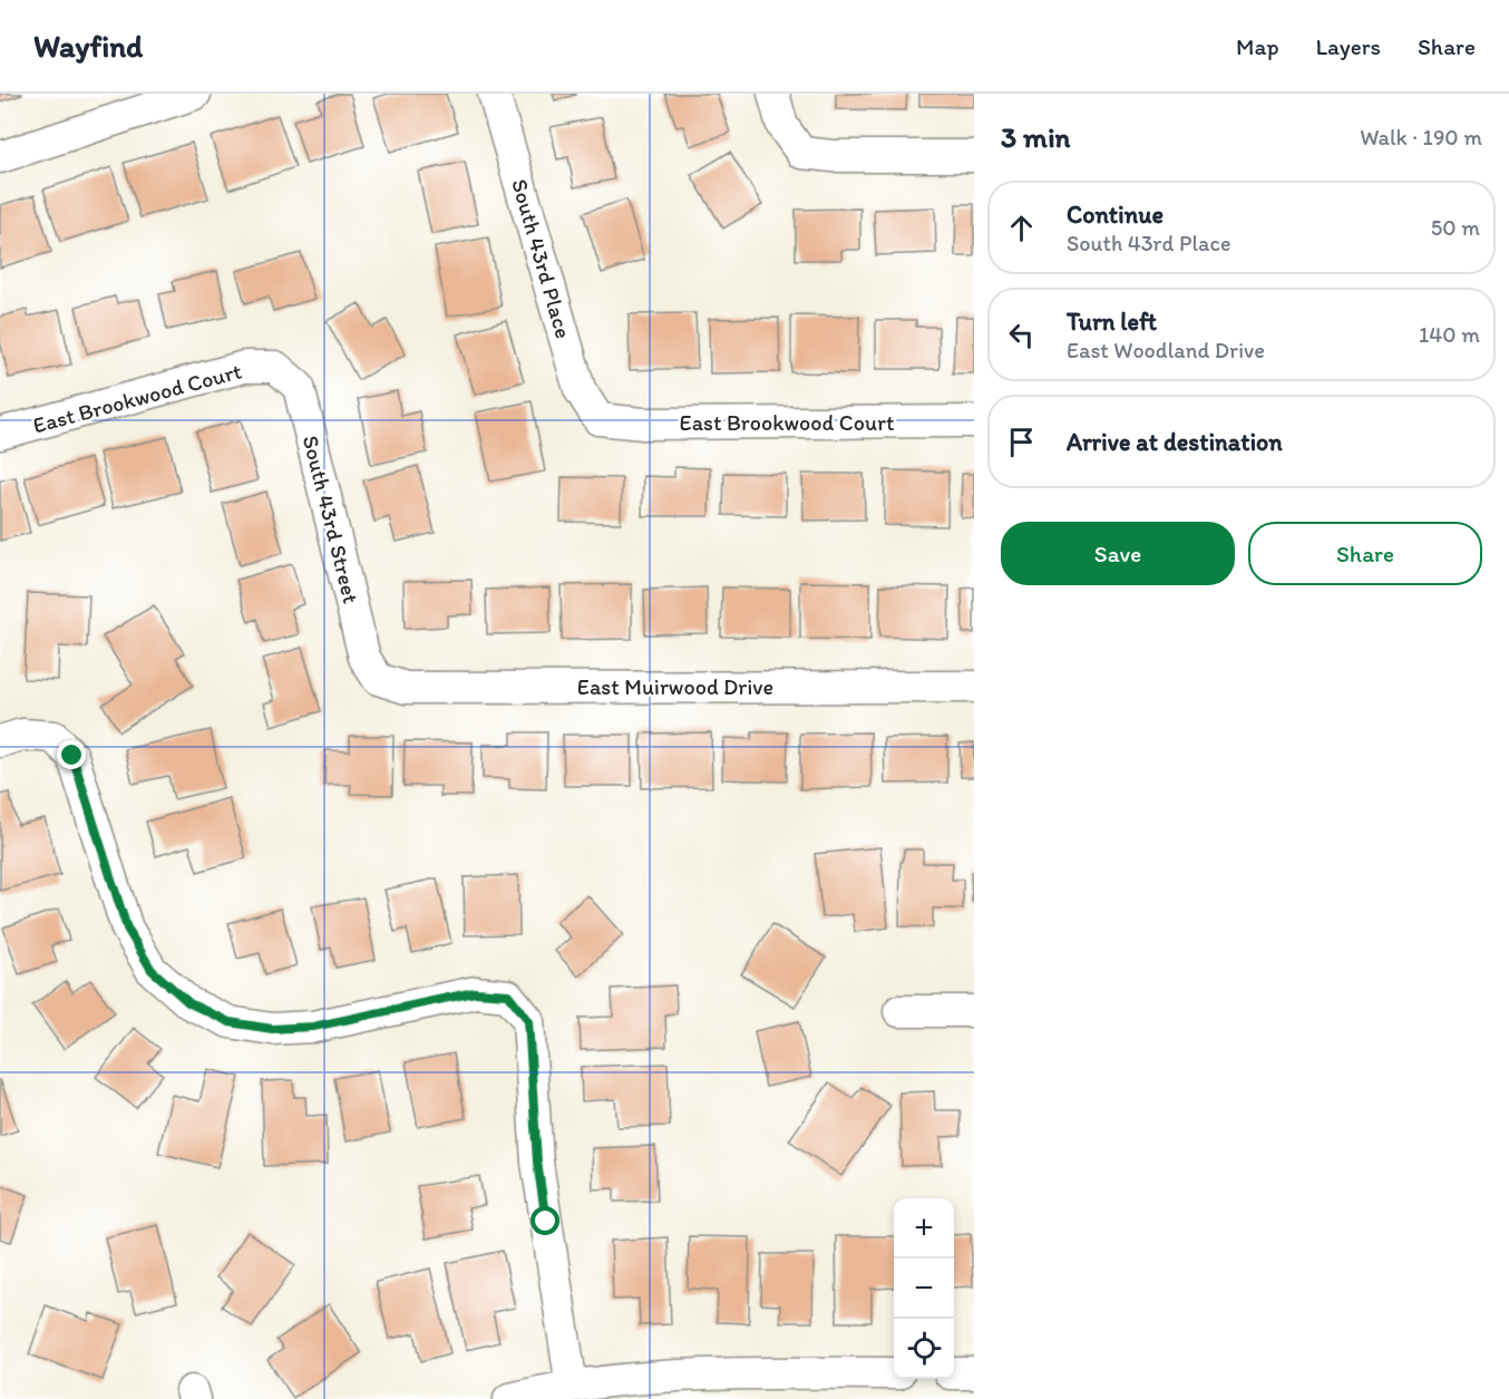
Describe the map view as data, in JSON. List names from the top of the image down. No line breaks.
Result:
{"streets":{"street":["South 43rd Place","East Brookwood Court","South 43rd Street","East Muirwood Drive"]},"crossings":[["South 43rd Place","East Brookwood Court"],["East Brookwood Court","South 43rd Street"],["South 43rd Street","East Muirwood Drive"]],"page":{"header":"Wayfind","nav":["Map","Layers","Share"],"heading":["3 min","Walk · 190 m"],"list":[["Continue","South 43rd Place","50 m"],["Turn left","East Woodland Drive","140 m"],"Arrive at destination"],"buttons":["Save","Share"],"map_buttons":["+","−"]}}
